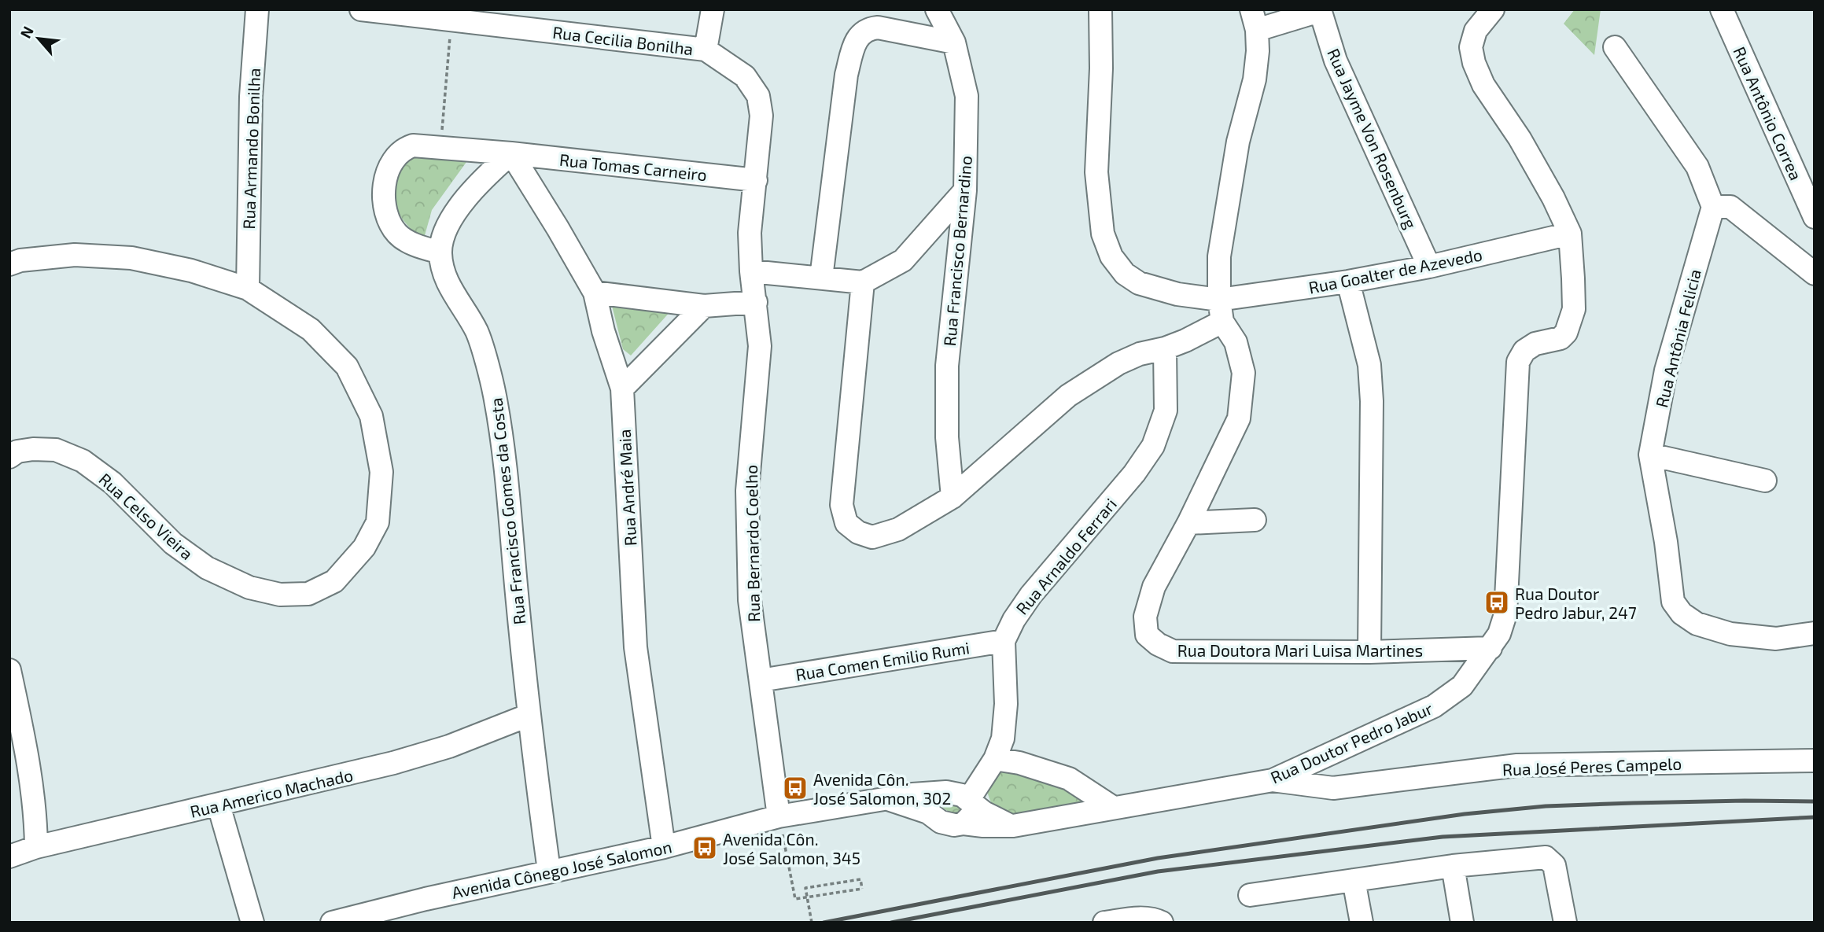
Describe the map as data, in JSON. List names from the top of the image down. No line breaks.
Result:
{"streets":{"street":["Rua Cecilia Bonilha","Rua Antônio Correa","Rua Jayme Von Rosenburg","Rua Armando Bonilha","Rua Tomas Carneiro","Rua Francisco Bernardino","Rua Goalter de Azevedo","Rua Antônia Felicia","Rua André Maia","Rua Francisco Gomes da Costa","Rua Celso Vieira","Rua Bernardo Coelho","Rua Arnaldo Ferrari","Rua Doutora Mari Luisa Martines","Rua Comen Emilio Rumi","Rua Doutor Pedro Jabur","Rua José Peres Campelo","Rua Americo Machado","Avenida Cônego José Salomon"]},"crossings":[["Rua Cecilia Bonilha","Rua Tomas Carneiro"],["Rua Cecilia Bonilha","Rua Bernardo Coelho"],["Rua Jayme Von Rosenburg","Rua Goalter de Azevedo"],["Rua Armando Bonilha","Rua Celso Vieira"],["Rua Tomas Carneiro","Rua André Maia"],["Rua Tomas Carneiro","Rua Francisco Gomes da Costa"],["Rua Goalter de Azevedo","Rua Doutora Mari Luisa Martines"],["Rua Goalter de Azevedo","Rua Doutor Pedro Jabur"],["Rua André Maia","Avenida Cônego José Salomon"],["Rua Francisco Gomes da Costa","Rua Americo Machado"],["Rua Francisco Gomes da Costa","Avenida Cônego José Salomon"],["Rua Bernardo Coelho","Rua Comen Emilio Rumi"],["Rua Bernardo Coelho","Avenida Cônego José Salomon"],["Rua Arnaldo Ferrari","Rua Comen Emilio Rumi"],["Rua Arnaldo Ferrari","Rua Doutor Pedro Jabur"],["Rua Arnaldo Ferrari","Avenida Cônego José Salomon"],["Rua Doutora Mari Luisa Martines","Rua Doutor Pedro Jabur"],["Rua Doutor Pedro Jabur","Rua José Peres Campelo"],["Rua Doutor Pedro Jabur","Avenida Cônego José Salomon"]],"places":{"bus stop":["Rua Doutor Pedro Jabur, 247","Avenida Côn. José Salomon, 302","Avenida Côn. José Salomon, 345"]},"north":"top left"}
